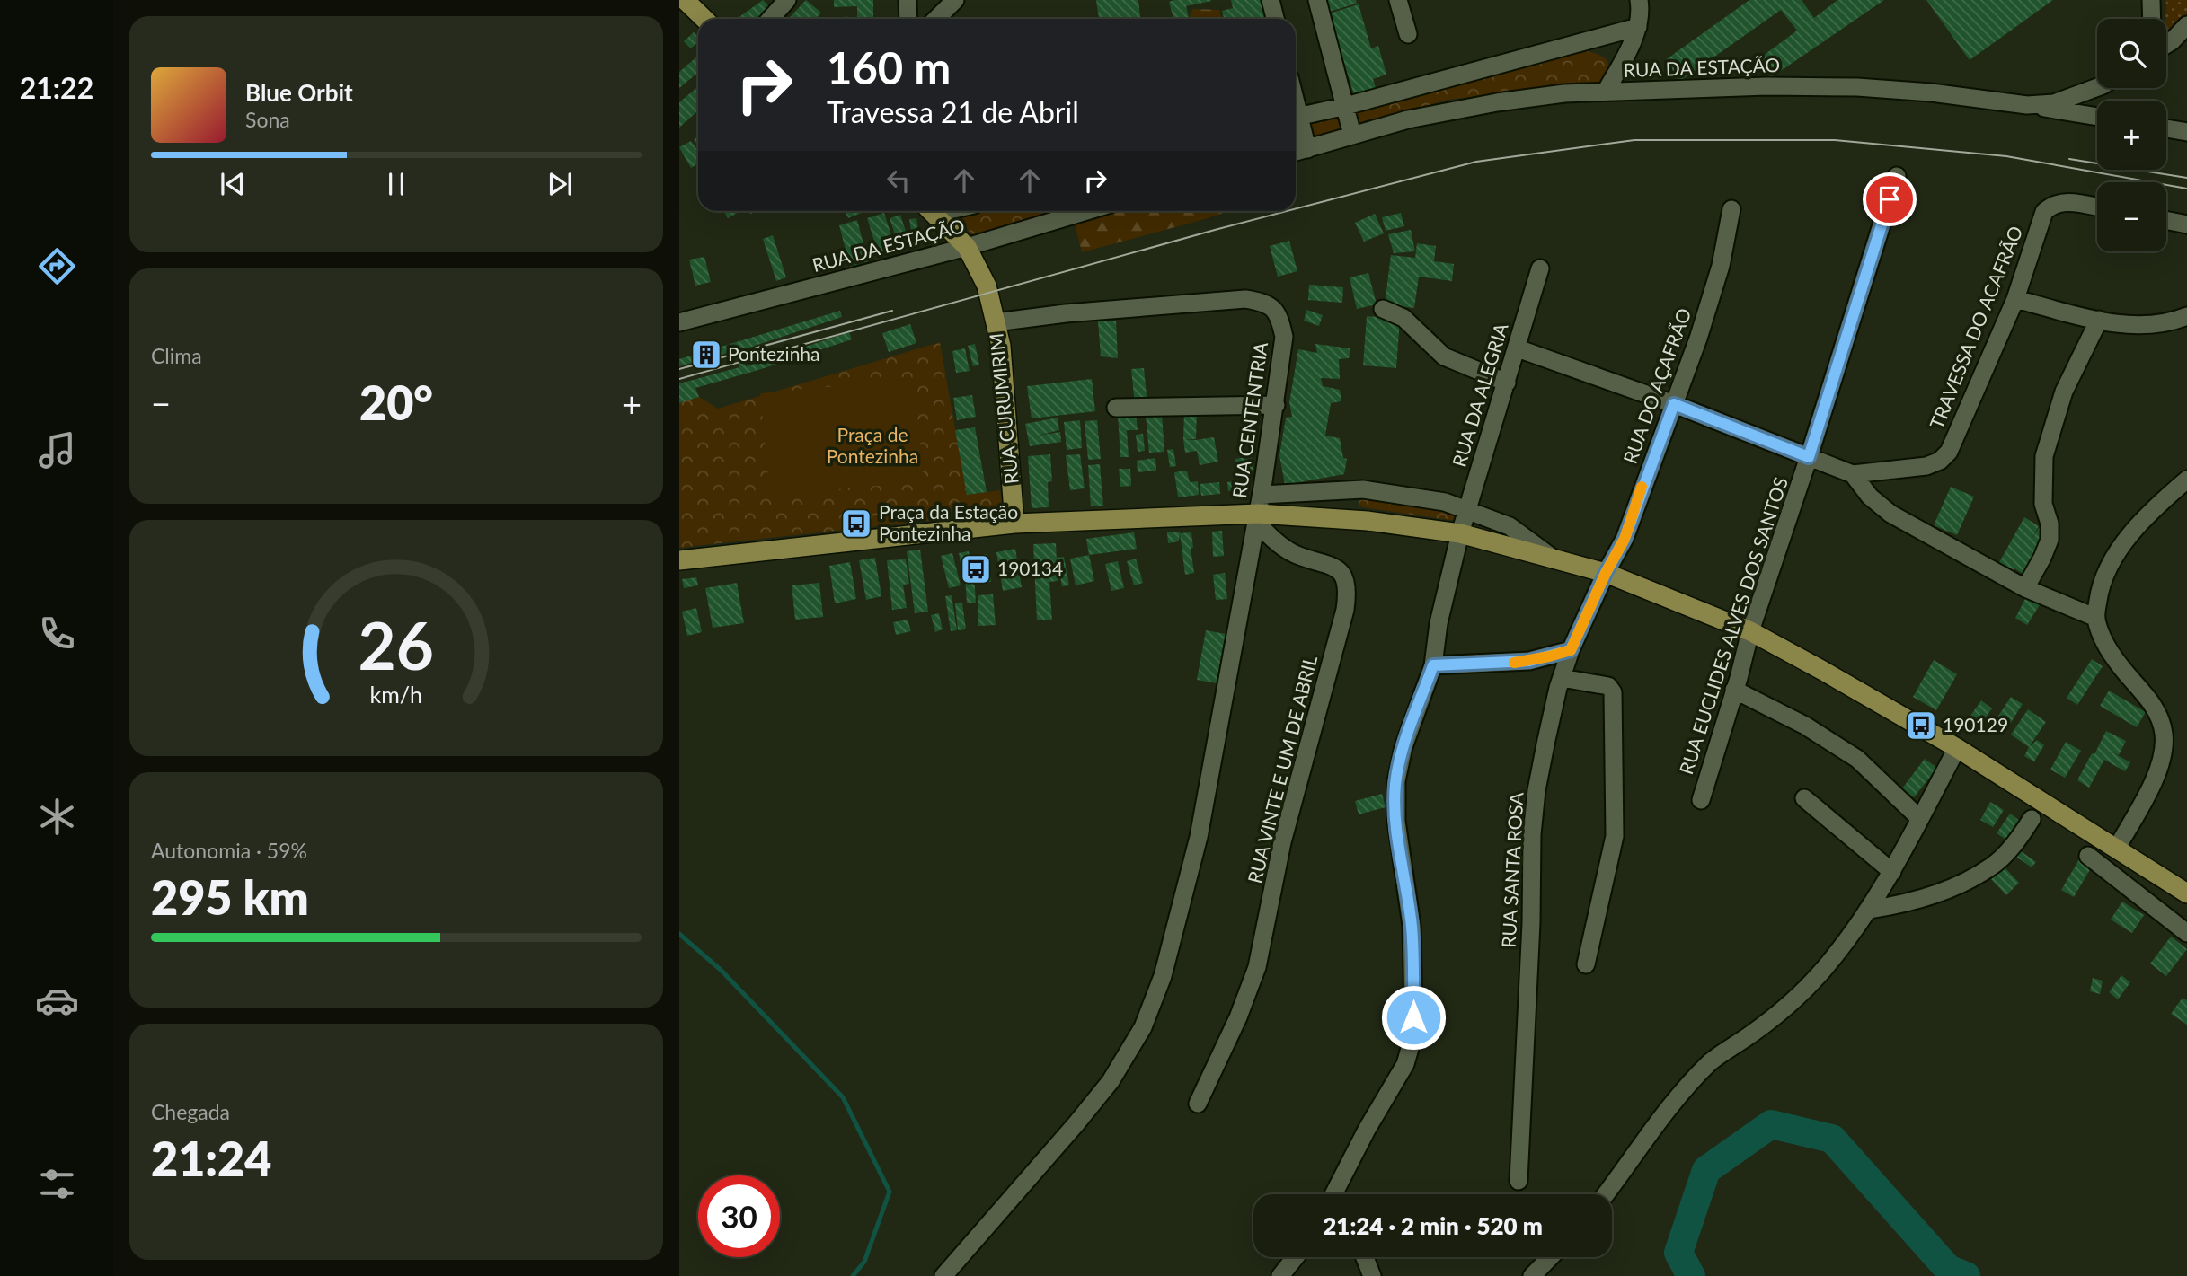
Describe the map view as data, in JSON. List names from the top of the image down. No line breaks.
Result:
{"streets":{"main road":["RUA CURUMIRIM"],"street":["RUA DA ESTAÇÃO","TRAVESSA DO ACAFRÃO","RUA DO AÇAFRÃO","RUA DA ALEGRIA","RUA CENTENTRIA","RUA EUCLIDES ALVES DOS SANTOS","RUA VINTE E UM DE ABRIL","RUA SANTA ROSA"]},"crossings":[["RUA DA ESTAÇÃO","RUA CURUMIRIM"],["TRAVESSA DO ACAFRÃO","RUA DO AÇAFRÃO"],["TRAVESSA DO ACAFRÃO","RUA DA ALEGRIA"],["TRAVESSA DO ACAFRÃO","RUA EUCLIDES ALVES DOS SANTOS"],["RUA DO AÇAFRÃO","RUA SANTA ROSA"],["RUA CURUMIRIM","RUA CENTENTRIA"],["RUA CENTENTRIA","RUA VINTE E UM DE ABRIL"]],"parks":["Praça de Pontezinha"],"places":{"building":["Pontezinha"],"bus stop":["Praça da Estação Pontezinha","190134","190129"]},"page":{"tabs":"21:22","map_buttons":["+","−"],"turn":["160 m","Travessa 21 de Abril"],"song":["Blue Orbit","Sona"],"tile":["Clima",["Autonomia · 59%","295 km"],["Chegada","21:24"]],"heat":["−","20°","+"],"limit":"30","trip":"21:24 · 2 min · 520 m","gauge":["26","km/h"]}}
